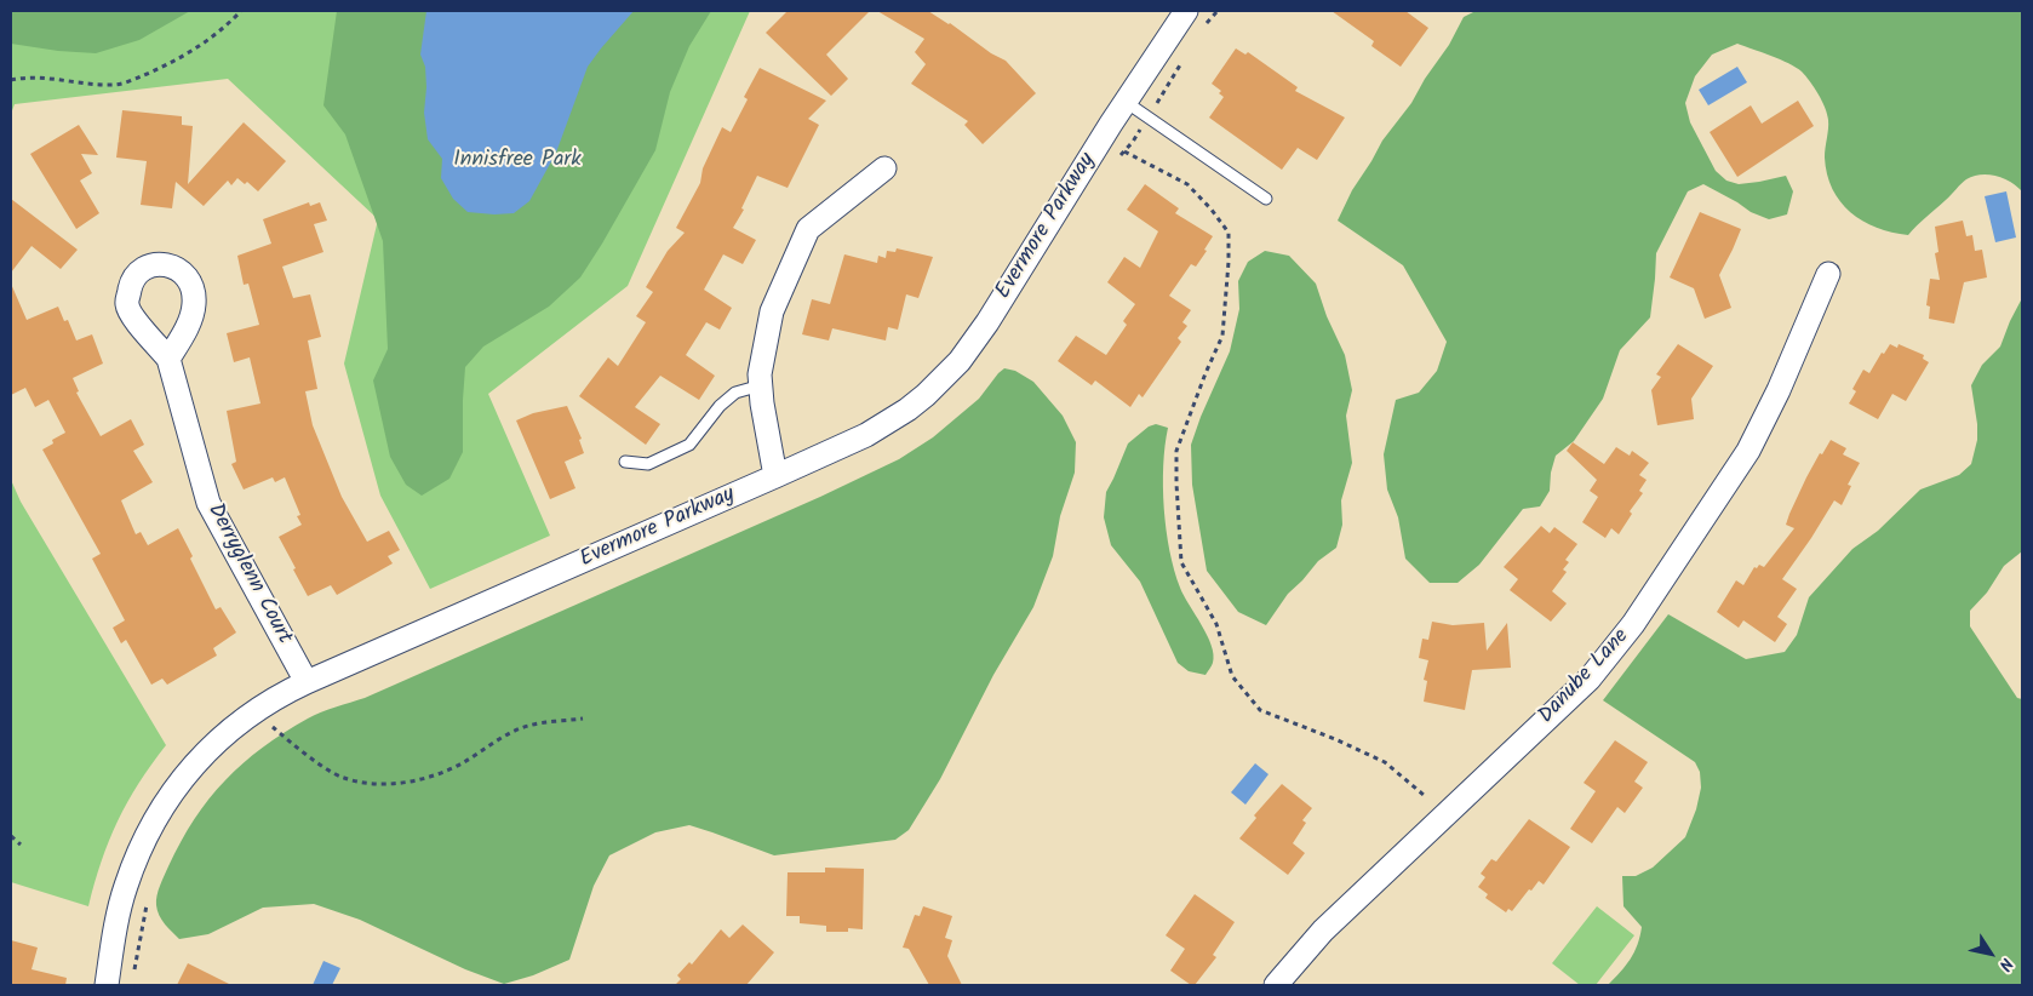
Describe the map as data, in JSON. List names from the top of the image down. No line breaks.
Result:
{"streets":{"street":["Evermore Parkway","Derryglenn Court","Danube Lane"]},"crossings":[["Evermore Parkway","Derryglenn Court"]],"parks":["Innisfree Park"],"north":"bottom right"}
